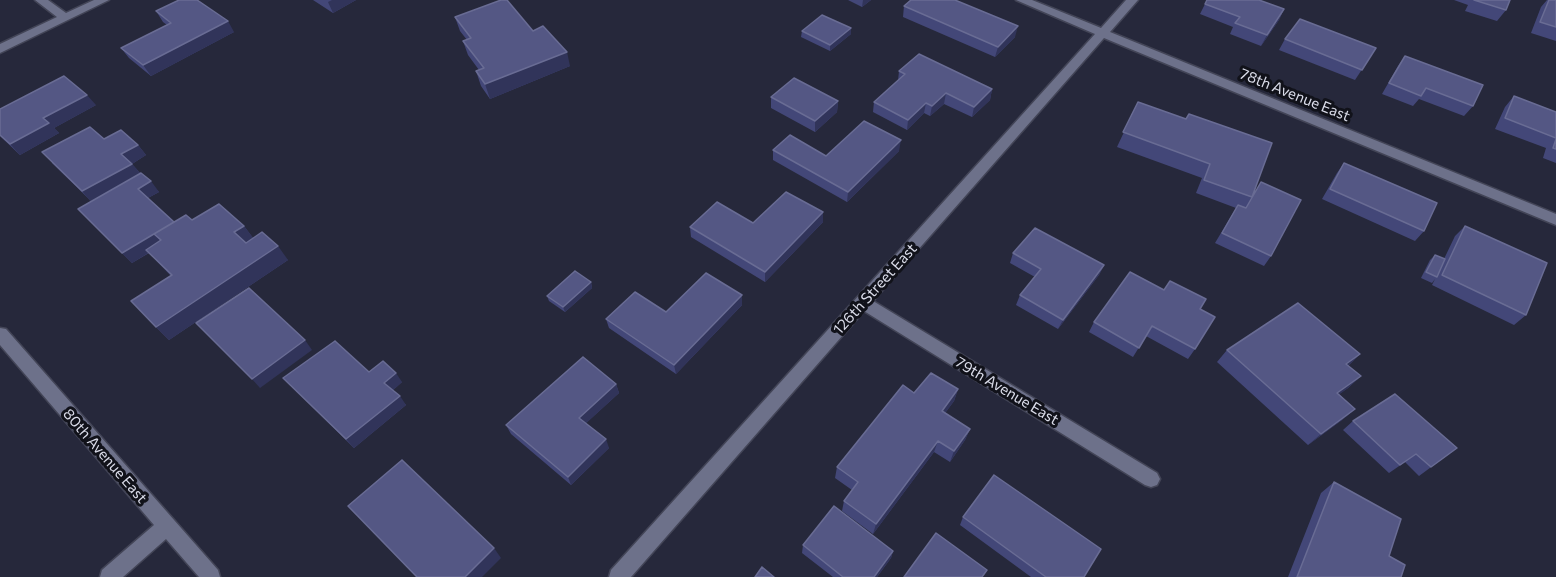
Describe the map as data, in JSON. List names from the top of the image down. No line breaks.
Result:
{"streets":{"street":["78th Avenue East","126th Street East","79th Avenue East","80th Avenue East"]},"crossings":[["78th Avenue East","126th Street East"],["126th Street East","79th Avenue East"]]}
